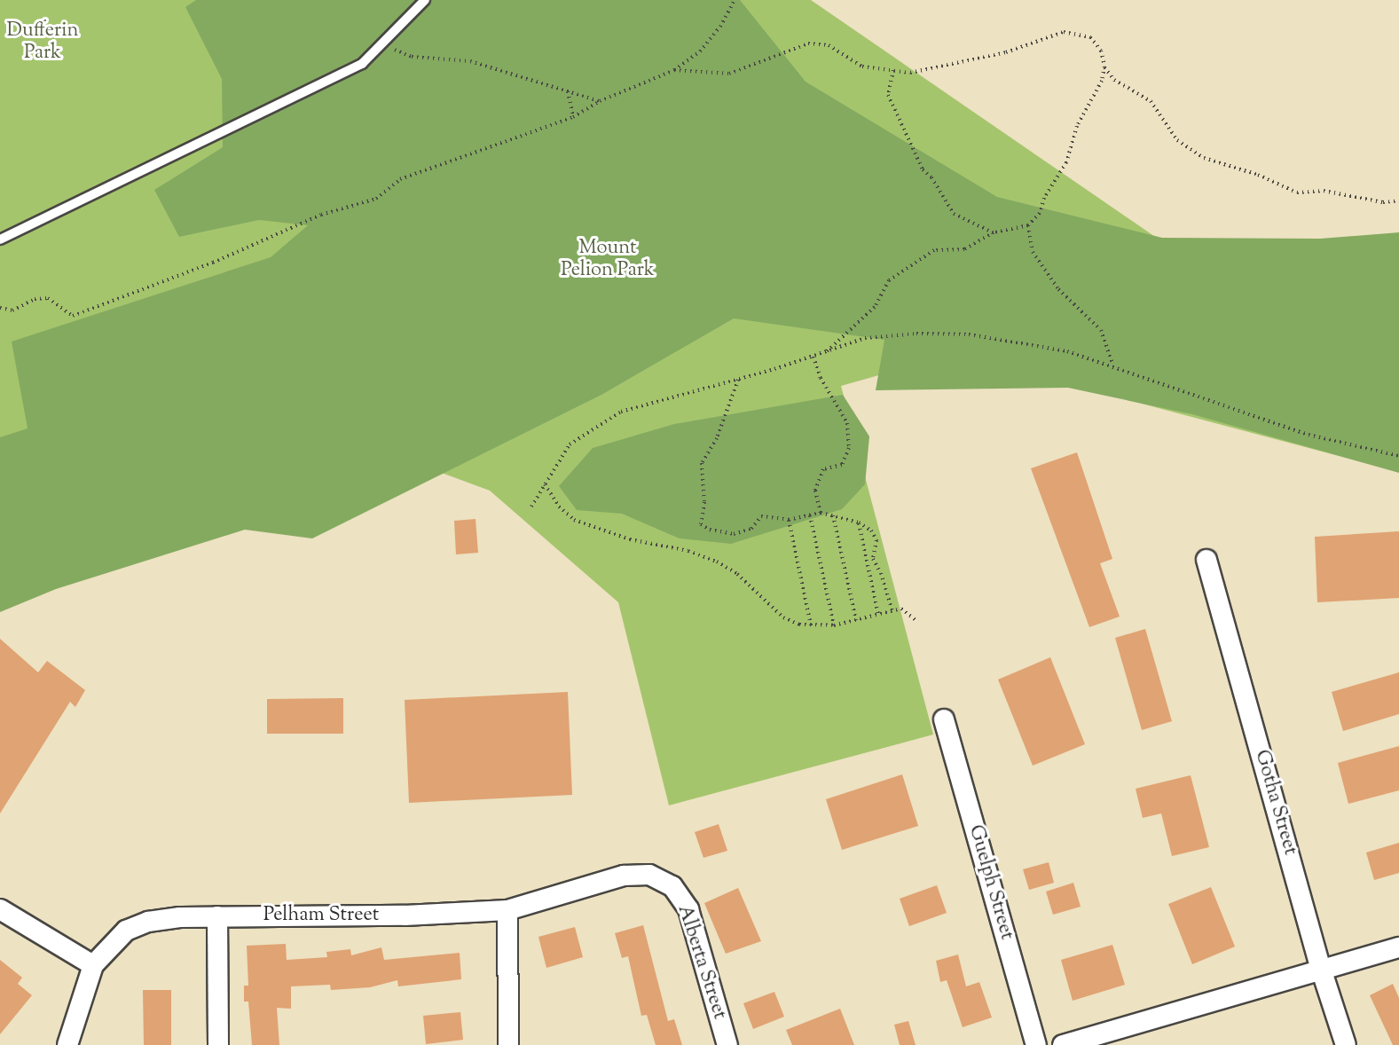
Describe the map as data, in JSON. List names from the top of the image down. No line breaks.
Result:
{"streets":{"street":["Gotha Street","Guelph Street","Pelham Street","Alberta Street"]},"crossings":[["Pelham Street","Alberta Street"]],"parks":["Dufferin Park","Mount Pelion Park"]}
